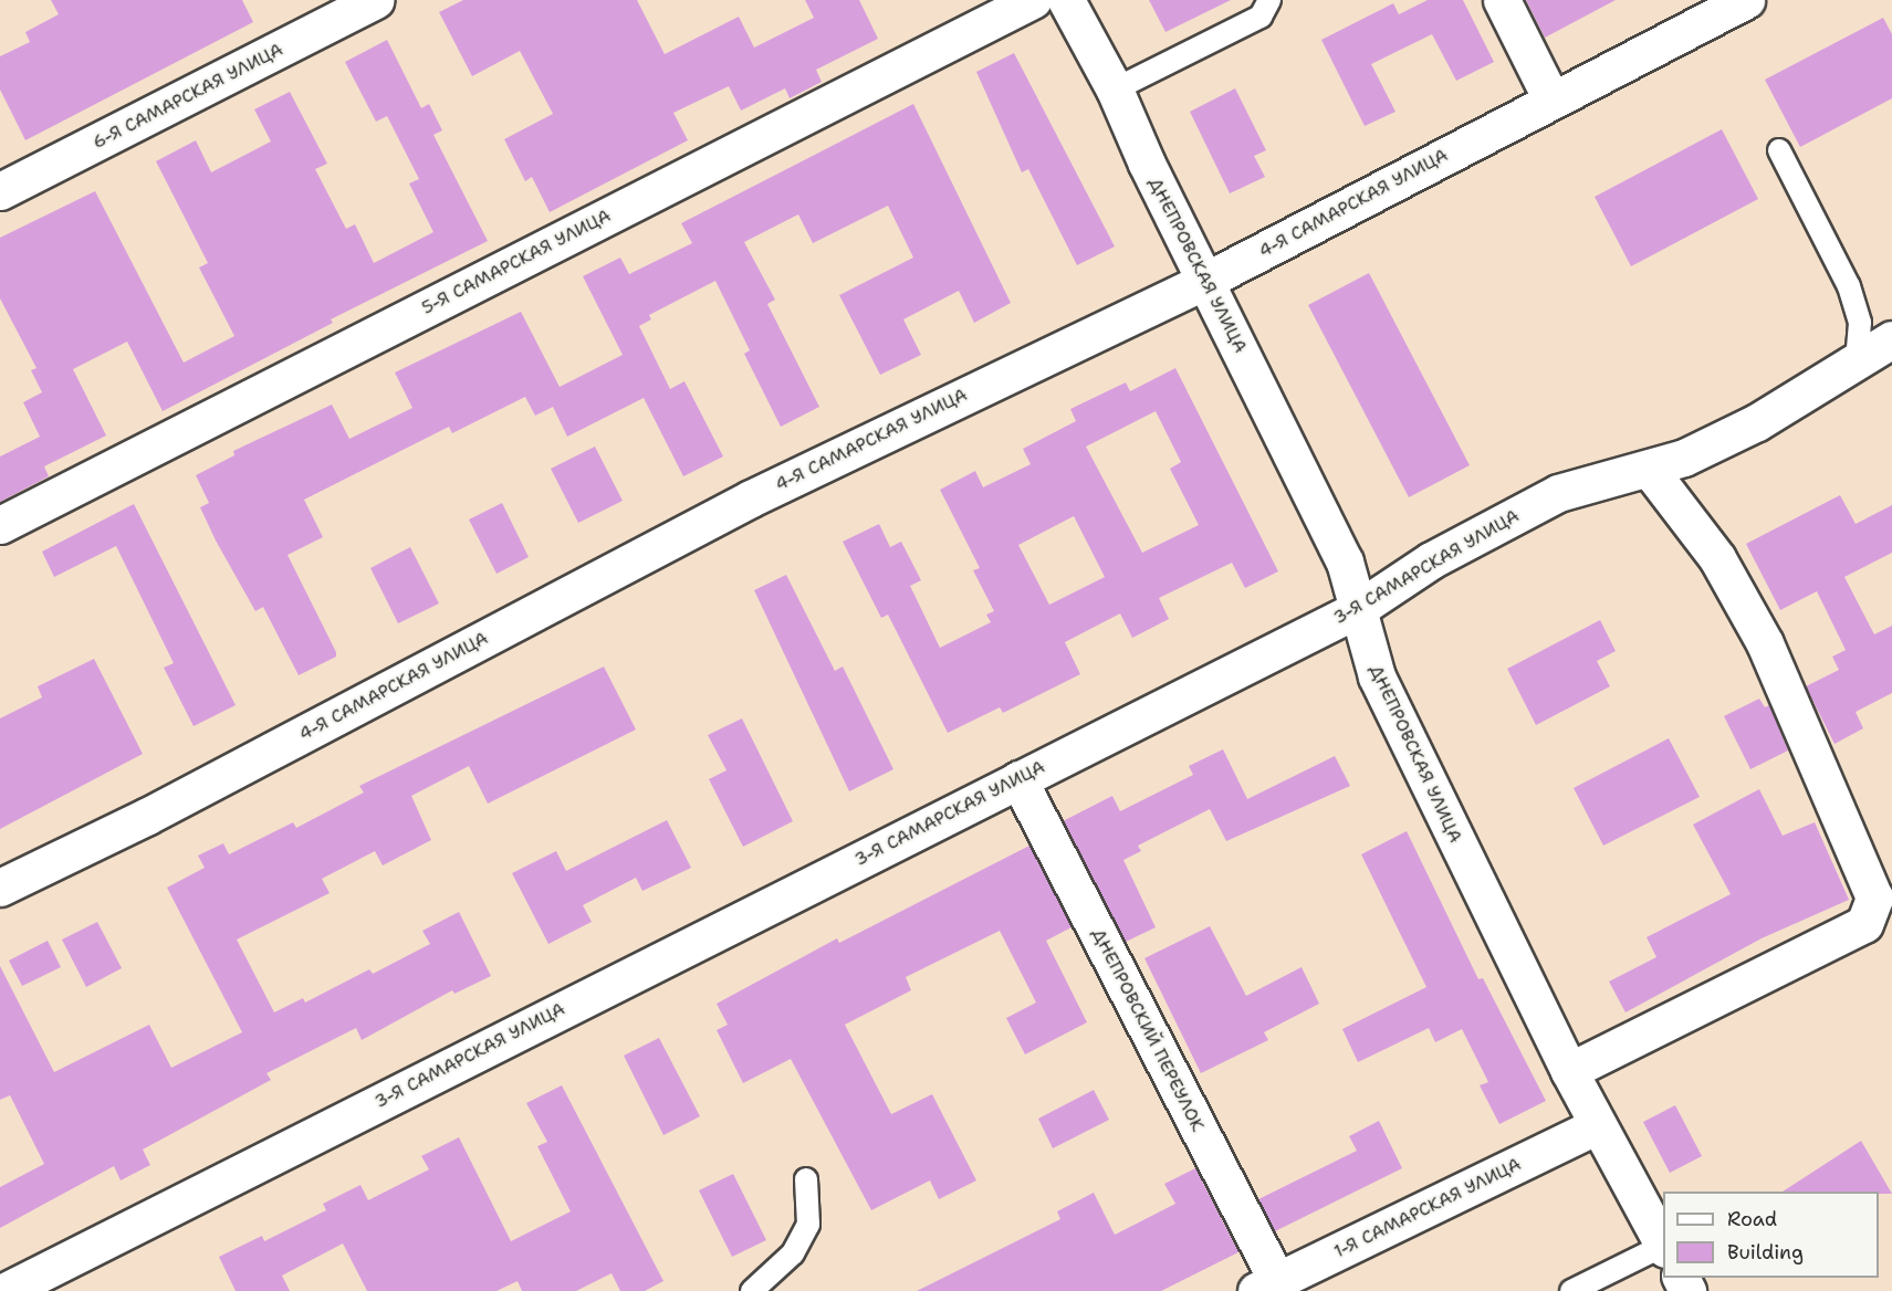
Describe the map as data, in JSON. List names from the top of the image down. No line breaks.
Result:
{"streets":{"street":["6-Я САМАРСКАЯ УЛИЦА","4-Я САМАРСКАЯ УЛИЦА","5-Я САМАРСКАЯ УЛИЦА","ДНЕПРОВСКАЯ УЛИЦА","3-Я САМАРСКАЯ УЛИЦА","ДНЕПРОВСКИЙ ПЕРЕУЛОК","1-Я САМАРСКАЯ УЛИЦА"]},"crossings":[["4-Я САМАРСКАЯ УЛИЦА","ДНЕПРОВСКАЯ УЛИЦА"],["ДНЕПРОВСКАЯ УЛИЦА","3-Я САМАРСКАЯ УЛИЦА"],["ДНЕПРОВСКАЯ УЛИЦА","1-Я САМАРСКАЯ УЛИЦА"],["3-Я САМАРСКАЯ УЛИЦА","ДНЕПРОВСКИЙ ПЕРЕУЛОК"],["ДНЕПРОВСКИЙ ПЕРЕУЛОК","1-Я САМАРСКАЯ УЛИЦА"]],"legend":["Road","Building"]}
